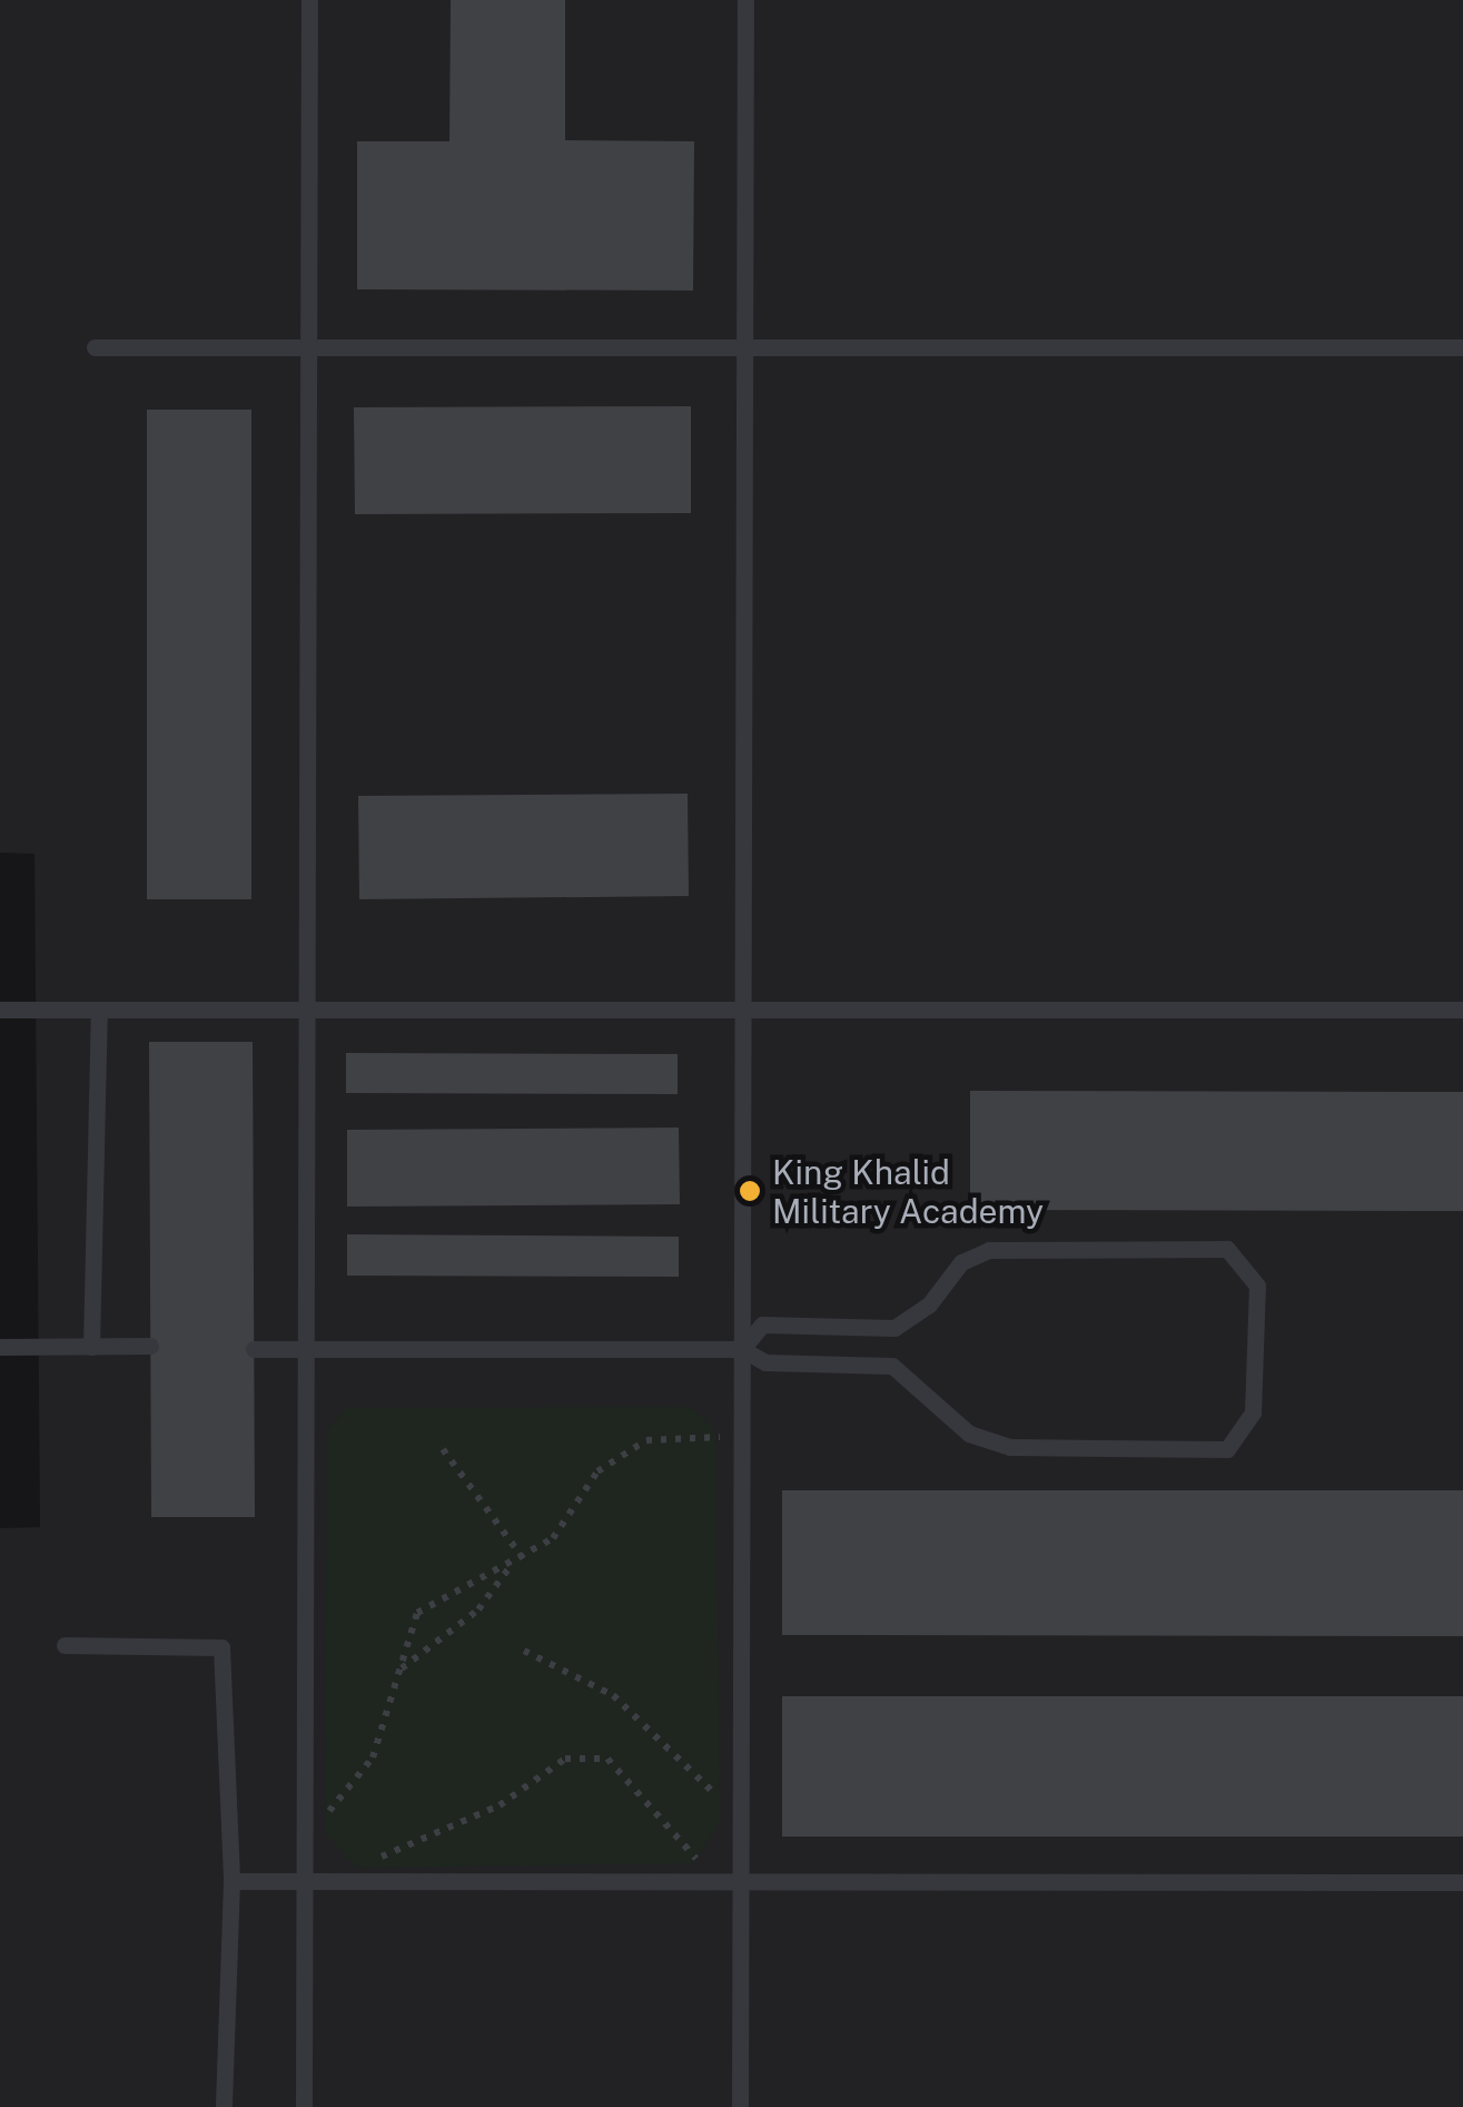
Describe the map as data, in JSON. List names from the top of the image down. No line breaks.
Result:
{"places":["King Khalid Military Academy"]}
